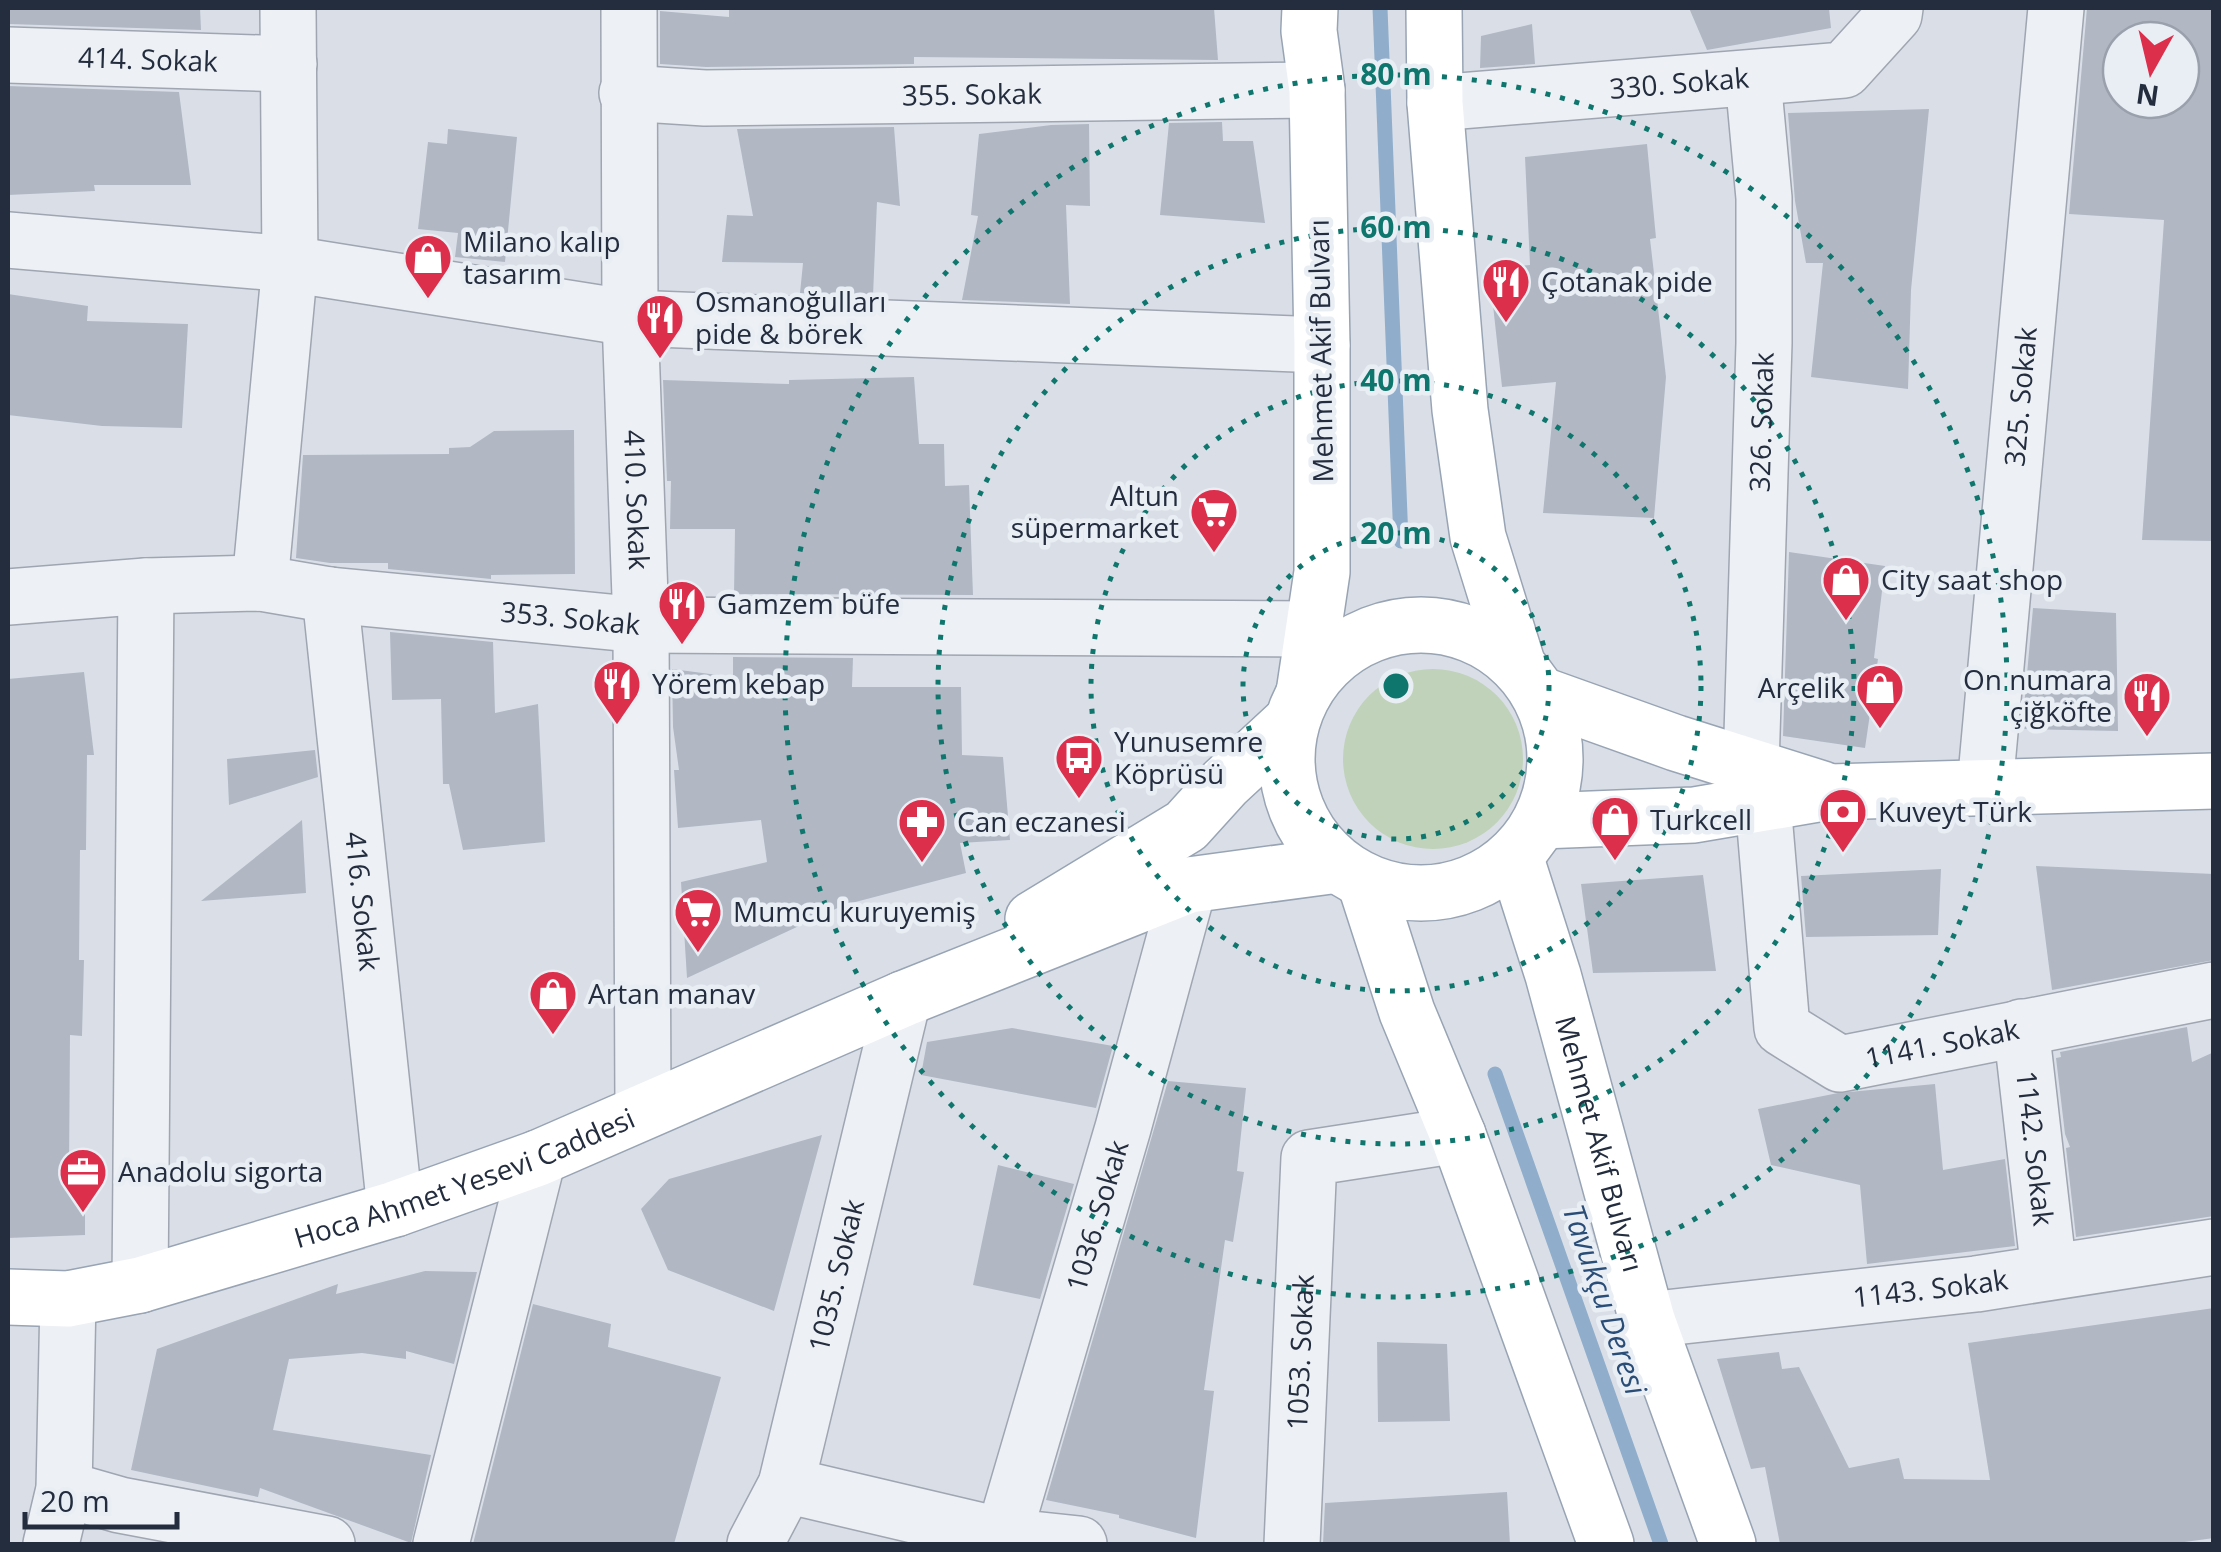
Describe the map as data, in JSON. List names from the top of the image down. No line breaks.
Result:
{"streets":{"main road":["Mehmet Akif Bulvarı","Hoca Ahmet Yesevi Caddesi"],"street":["414. Sokak","330. Sokak","355. Sokak","325. Sokak","326. Sokak","410. Sokak","353. Sokak","416. Sokak","1141. Sokak","1142. Sokak","1036. Sokak","1035. Sokak","1143. Sokak","1053. Sokak"]},"crossings":[["330. Sokak","326. Sokak"],["355. Sokak","Mehmet Akif Bulvarı"],["355. Sokak","410. Sokak"],["Mehmet Akif Bulvarı","353. Sokak"],["Mehmet Akif Bulvarı","1143. Sokak"],["326. Sokak","1141. Sokak"],["410. Sokak","353. Sokak"],["410. Sokak","Hoca Ahmet Yesevi Caddesi"],["353. Sokak","416. Sokak"],["416. Sokak","Hoca Ahmet Yesevi Caddesi"],["1141. Sokak","1142. Sokak"],["1142. Sokak","1143. Sokak"],["Hoca Ahmet Yesevi Caddesi","1035. Sokak"]],"water":["Tavukçu Deresi"],"places":{"shop":["Milano kalıp tasarım","City saat shop","Arçelik","Turkcell","Artan manav"],"restaurant":["Çotanak pide","Osmanoğulları pide & börek","Gamzem büfe","Yörem kebap","On numara çiğköfte"],"supermarket":["Altun süpermarket","Mumcu kuruyemiş"],"bus stop":["Yunusemre Köprüsü"],"bank":["Kuveyt Türk"],"pharmacy":["Can eczanesi"],"office":["Anadolu sigorta"]},"scale_bar":"20 m","north":"bottom","rings":["80 m","60 m","40 m","20 m"]}
